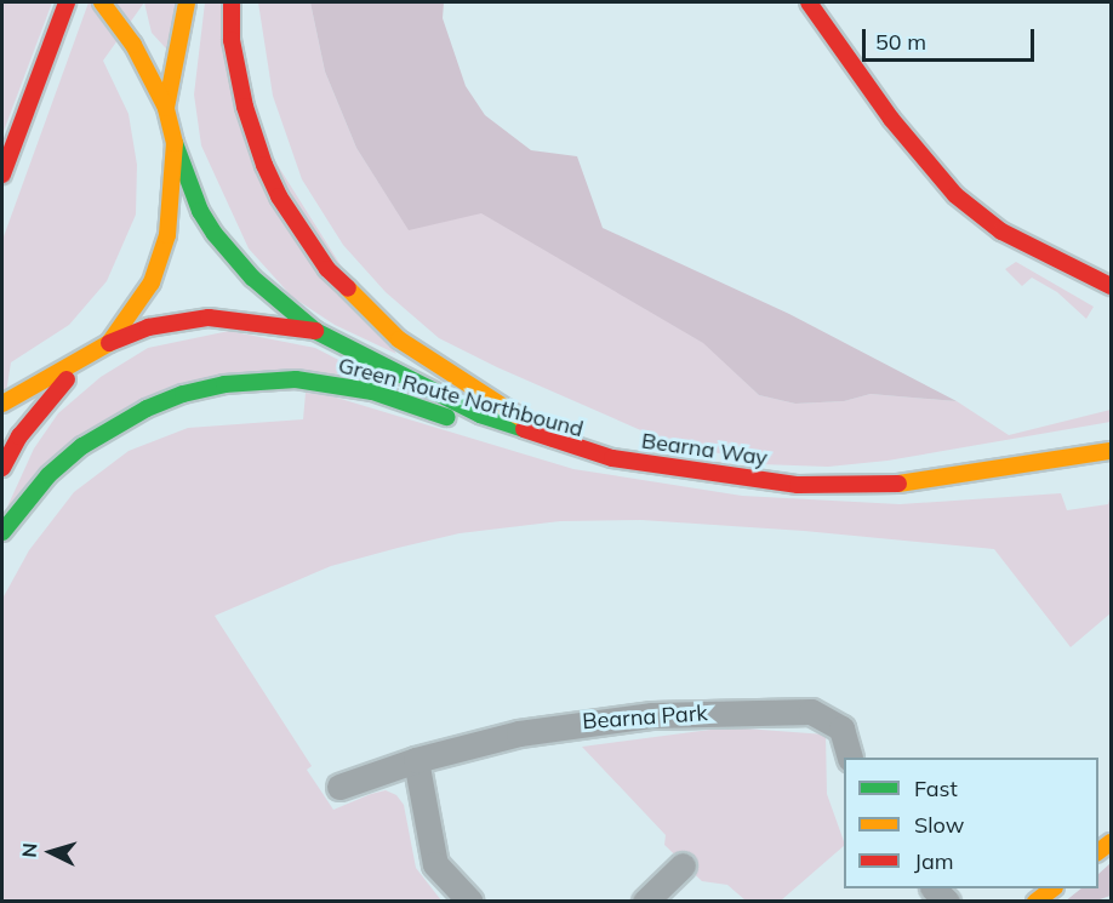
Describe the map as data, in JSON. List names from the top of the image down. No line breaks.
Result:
{"streets":{"main road":["Green Route Northbound","Bearna Way"],"street":["Bearna Park"]},"crossings":[["Green Route Northbound","Bearna Way"]],"legend":["Fast","Slow","Jam"],"scale_bar":"50 m","north":"left"}
